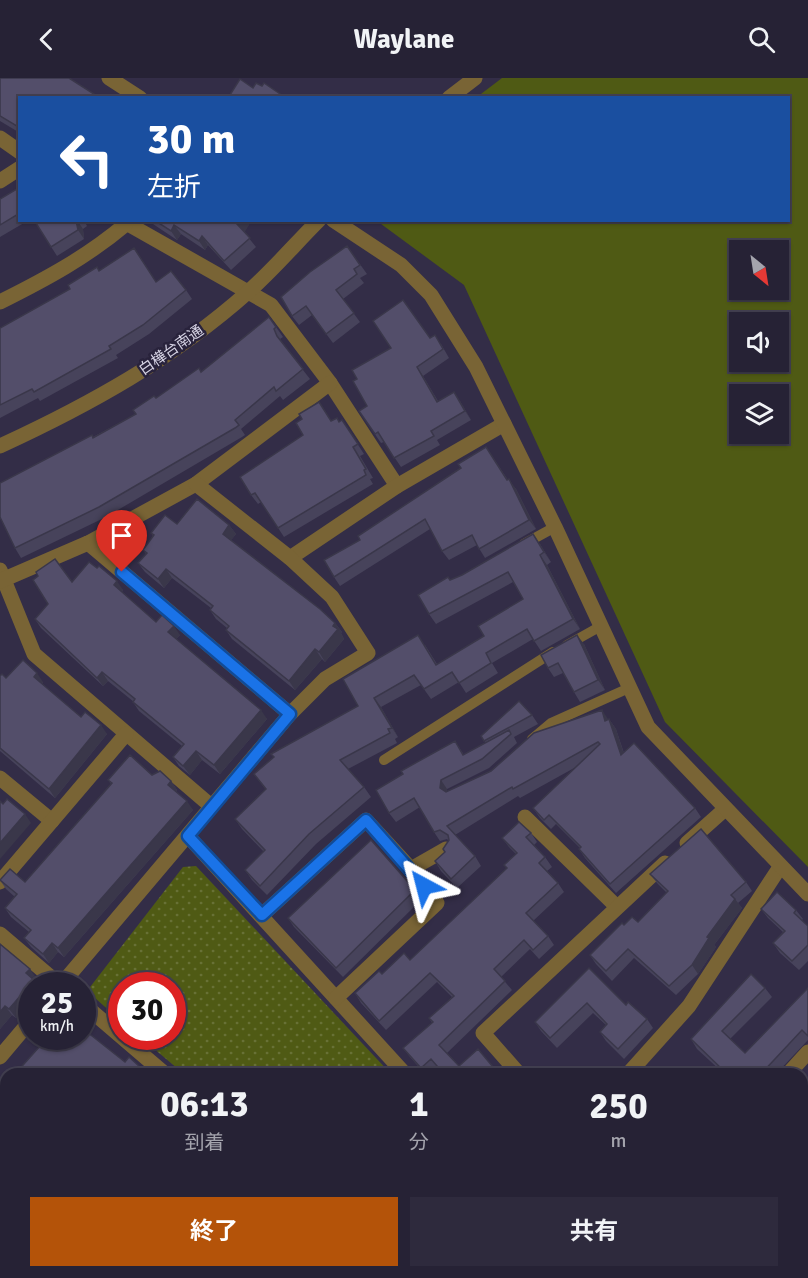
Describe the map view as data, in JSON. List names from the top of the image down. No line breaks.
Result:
{"streets":{"street":["白樺台南通"]},"north":"bottom right","page":{"header":"Waylane","turn":["30 m","左折"],"speed":"25 km/h","limit":"30","eta":["06:13","到着","1","分","250","m"],"buttons":["終了","共有"]}}
